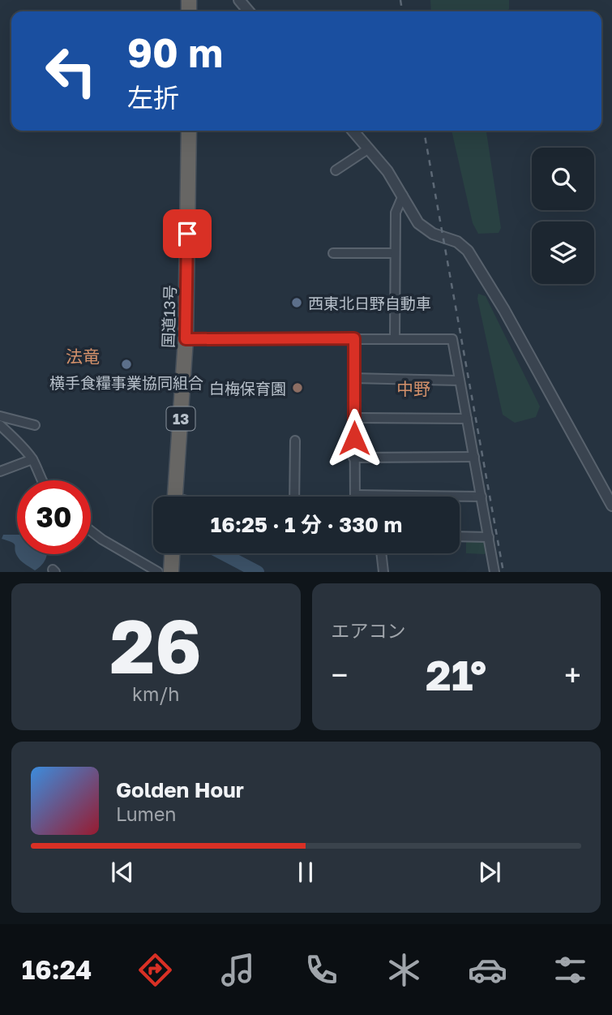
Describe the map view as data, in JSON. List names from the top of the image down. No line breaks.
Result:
{"streets":{"highway":["国道13号","13"]},"districts":["法竜","中野"],"places":["西東北日野自動車","横手食糧事業協同組合","白梅保育園"],"page":{"turn":["90 m","左折"],"limit":"30","trip":"16:25 · 1 分 · 330 m","tile":[["26","km/h"],"エアコン"],"heat":["−","21°","+"],"song":["Golden Hour","Lumen"],"tabs":"16:24"}}
